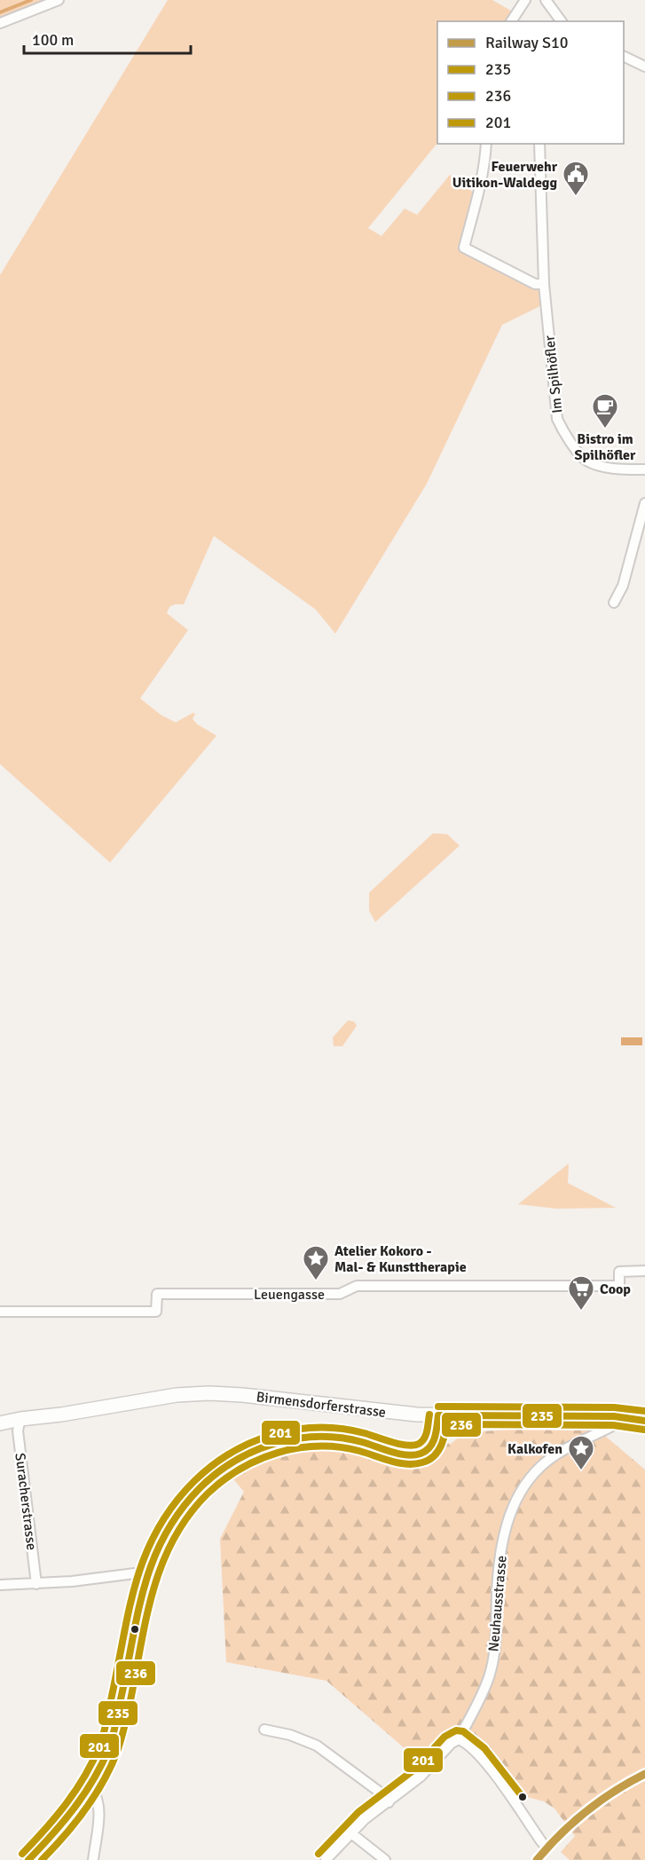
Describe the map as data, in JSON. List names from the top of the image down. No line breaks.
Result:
{"streets":{"main road":["Birmensdorferstrasse"],"street":["Im Spilhöfler","Leuengasse","Suracherstrasse","Neuhausstrasse"]},"crossings":[["Birmensdorferstrasse","Suracherstrasse"],["Birmensdorferstrasse","Neuhausstrasse"]],"places":{"public building":["Feuerwehr Uitikon-Waldegg"],"cafe":["Bistro im Spilhöfler"],"place":["Atelier Kokoro - Mal- & Kunsttherapie","Kalkofen"],"supermarket":["Coop"]},"lines":["transit line 201","transit line 235","transit line 236","rail line S10"],"legend":["Railway S10","235","236","201"],"scale_bar":"100 m"}
